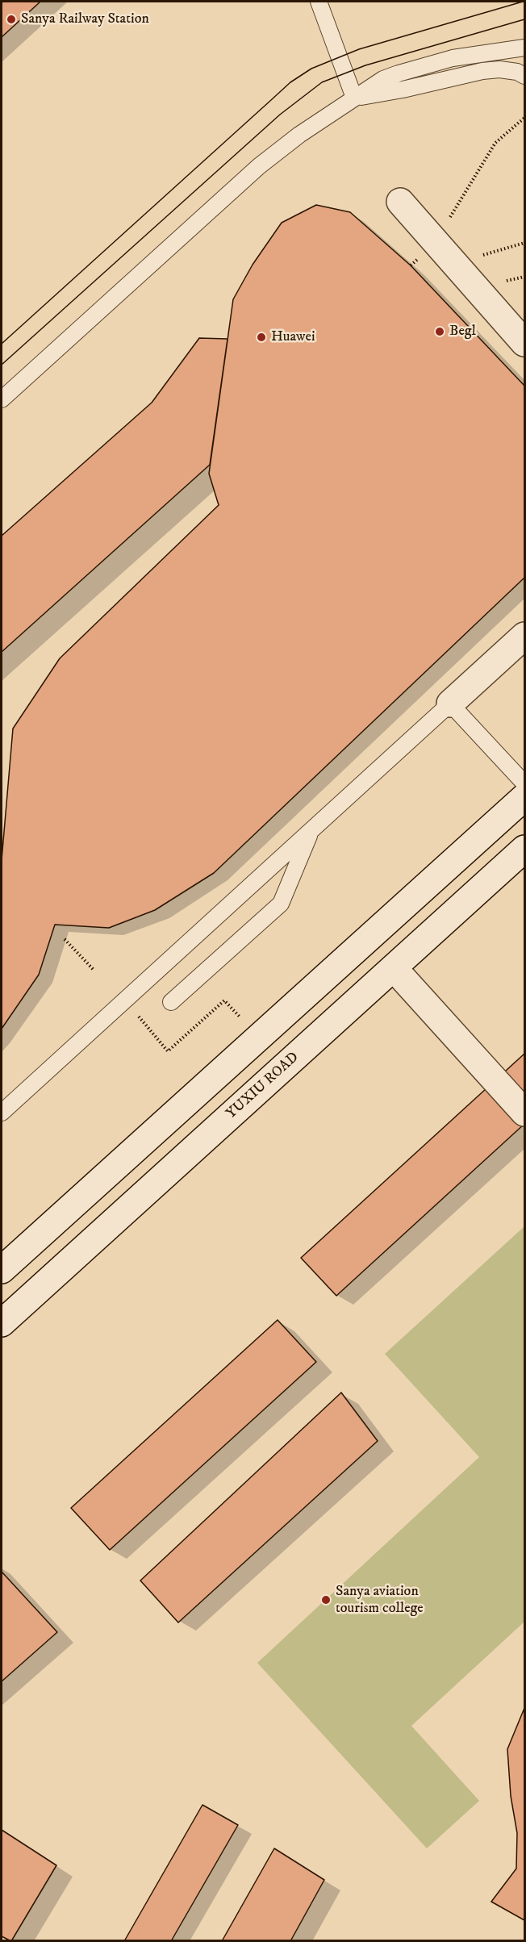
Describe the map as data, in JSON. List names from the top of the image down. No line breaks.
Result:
{"streets":{"main road":["YUXIU ROAD"]},"places":["Sanya Railway Station","Begl","Huawei","Sanya aviation tourism college"]}
